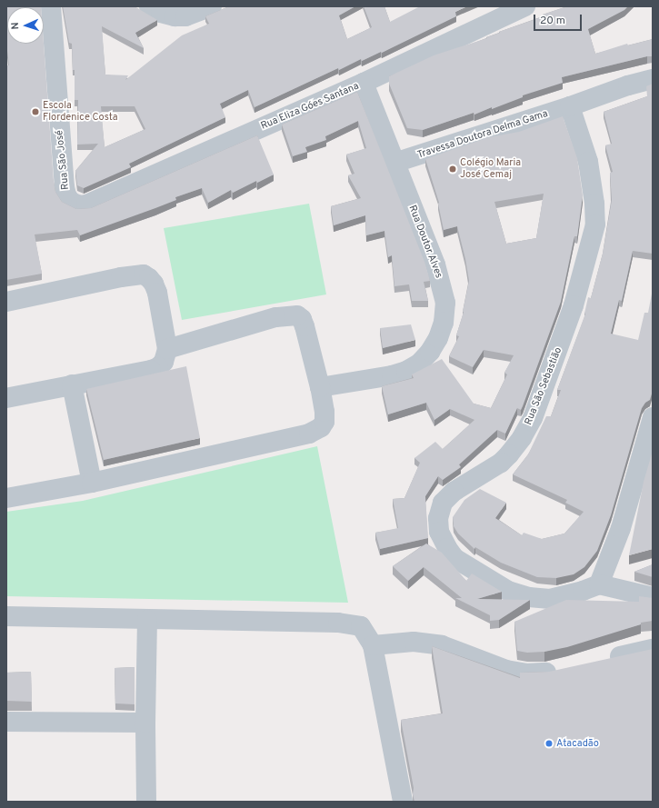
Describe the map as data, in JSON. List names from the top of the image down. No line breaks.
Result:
{"streets":{"street":["Rua Eliza Góes Santana","Travessa Doutora Delma Gama","Rua São José","Rua Doutor Alves","Rua São Sebastião"]},"crossings":[["Rua Eliza Góes Santana","Rua São José"],["Rua Eliza Góes Santana","Rua Doutor Alves"],["Travessa Doutora Delma Gama","Rua Doutor Alves"],["Travessa Doutora Delma Gama","Rua São Sebastião"]],"places":["Escola Flordenice Costa","Colégio Maria José Cemaj","Atacadão"],"scale_bar":"20 m","north":"left"}
